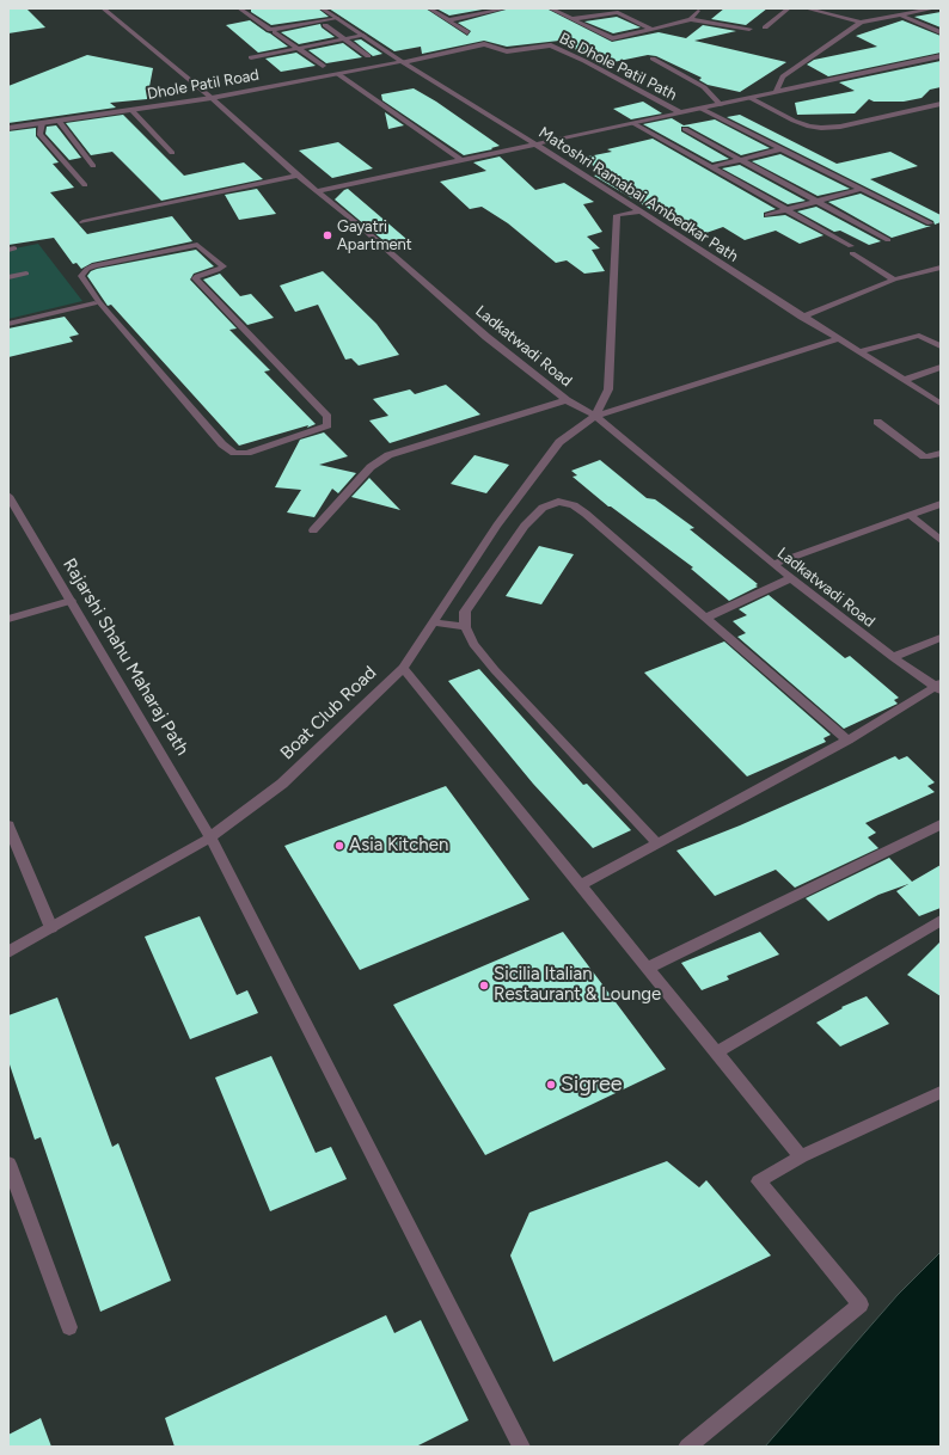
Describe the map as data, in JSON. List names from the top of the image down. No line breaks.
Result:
{"streets":{"street":["Bs Dhole Patil Path","Dhole Patil Road","Matoshri Ramabai Ambedkar Path","Ladkatwadi Road","Rajarshi Shahu Maharaj Path","Boat Club Road"]},"crossings":[["Bs Dhole Patil Path","Dhole Patil Road"],["Bs Dhole Patil Path","Matoshri Ramabai Ambedkar Path"],["Dhole Patil Road","Matoshri Ramabai Ambedkar Path"],["Dhole Patil Road","Ladkatwadi Road"],["Ladkatwadi Road","Boat Club Road"],["Rajarshi Shahu Maharaj Path","Boat Club Road"]],"places":["Gayatri Apartment","Asia Kitchen","Sicilia Italian Restaurant & Lounge","Sigree"]}
